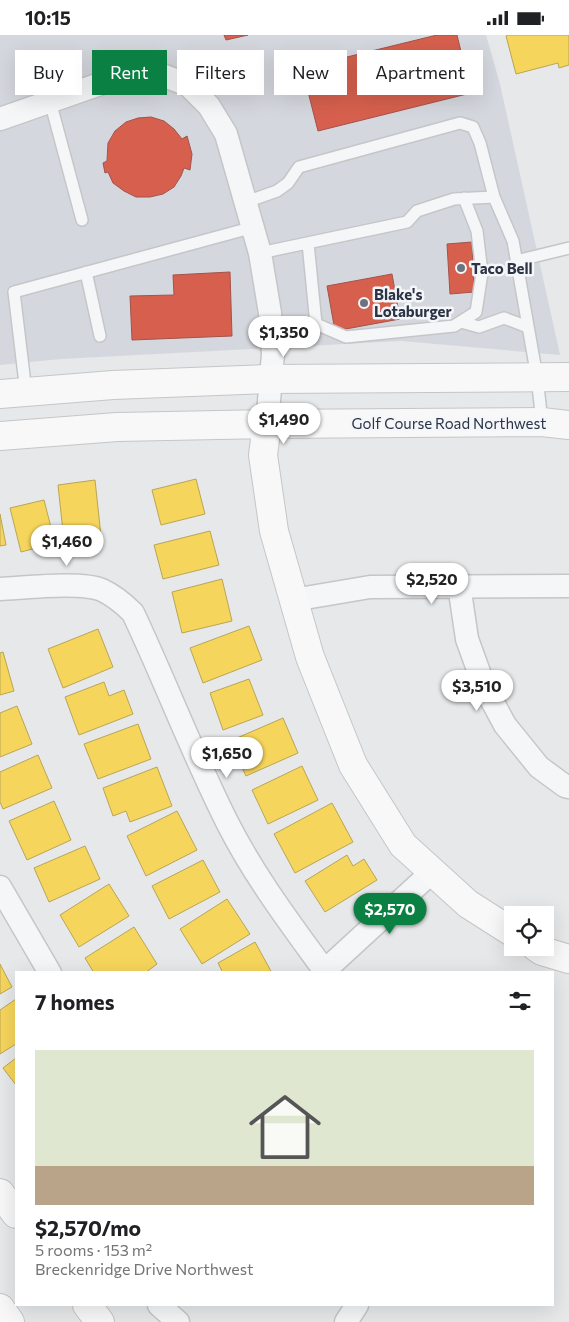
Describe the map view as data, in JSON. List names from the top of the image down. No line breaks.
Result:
{"streets":{"main road":["Golf Course Road Northwest"]},"places":["Taco Bell","Blake's Lotaburger"],"page":{"status":"10:15","chip":["Buy","Rent","Filters","New","Apartment"],"price":["$1,350","$1,490","$1,460","$2,520","$3,510","$1,650","$2,570"],"heading":"7 homes","list":[{"name":"$2,570/mo","note":"5 rooms · 153 m² · Breckenridge Drive Northwest"}]}}
